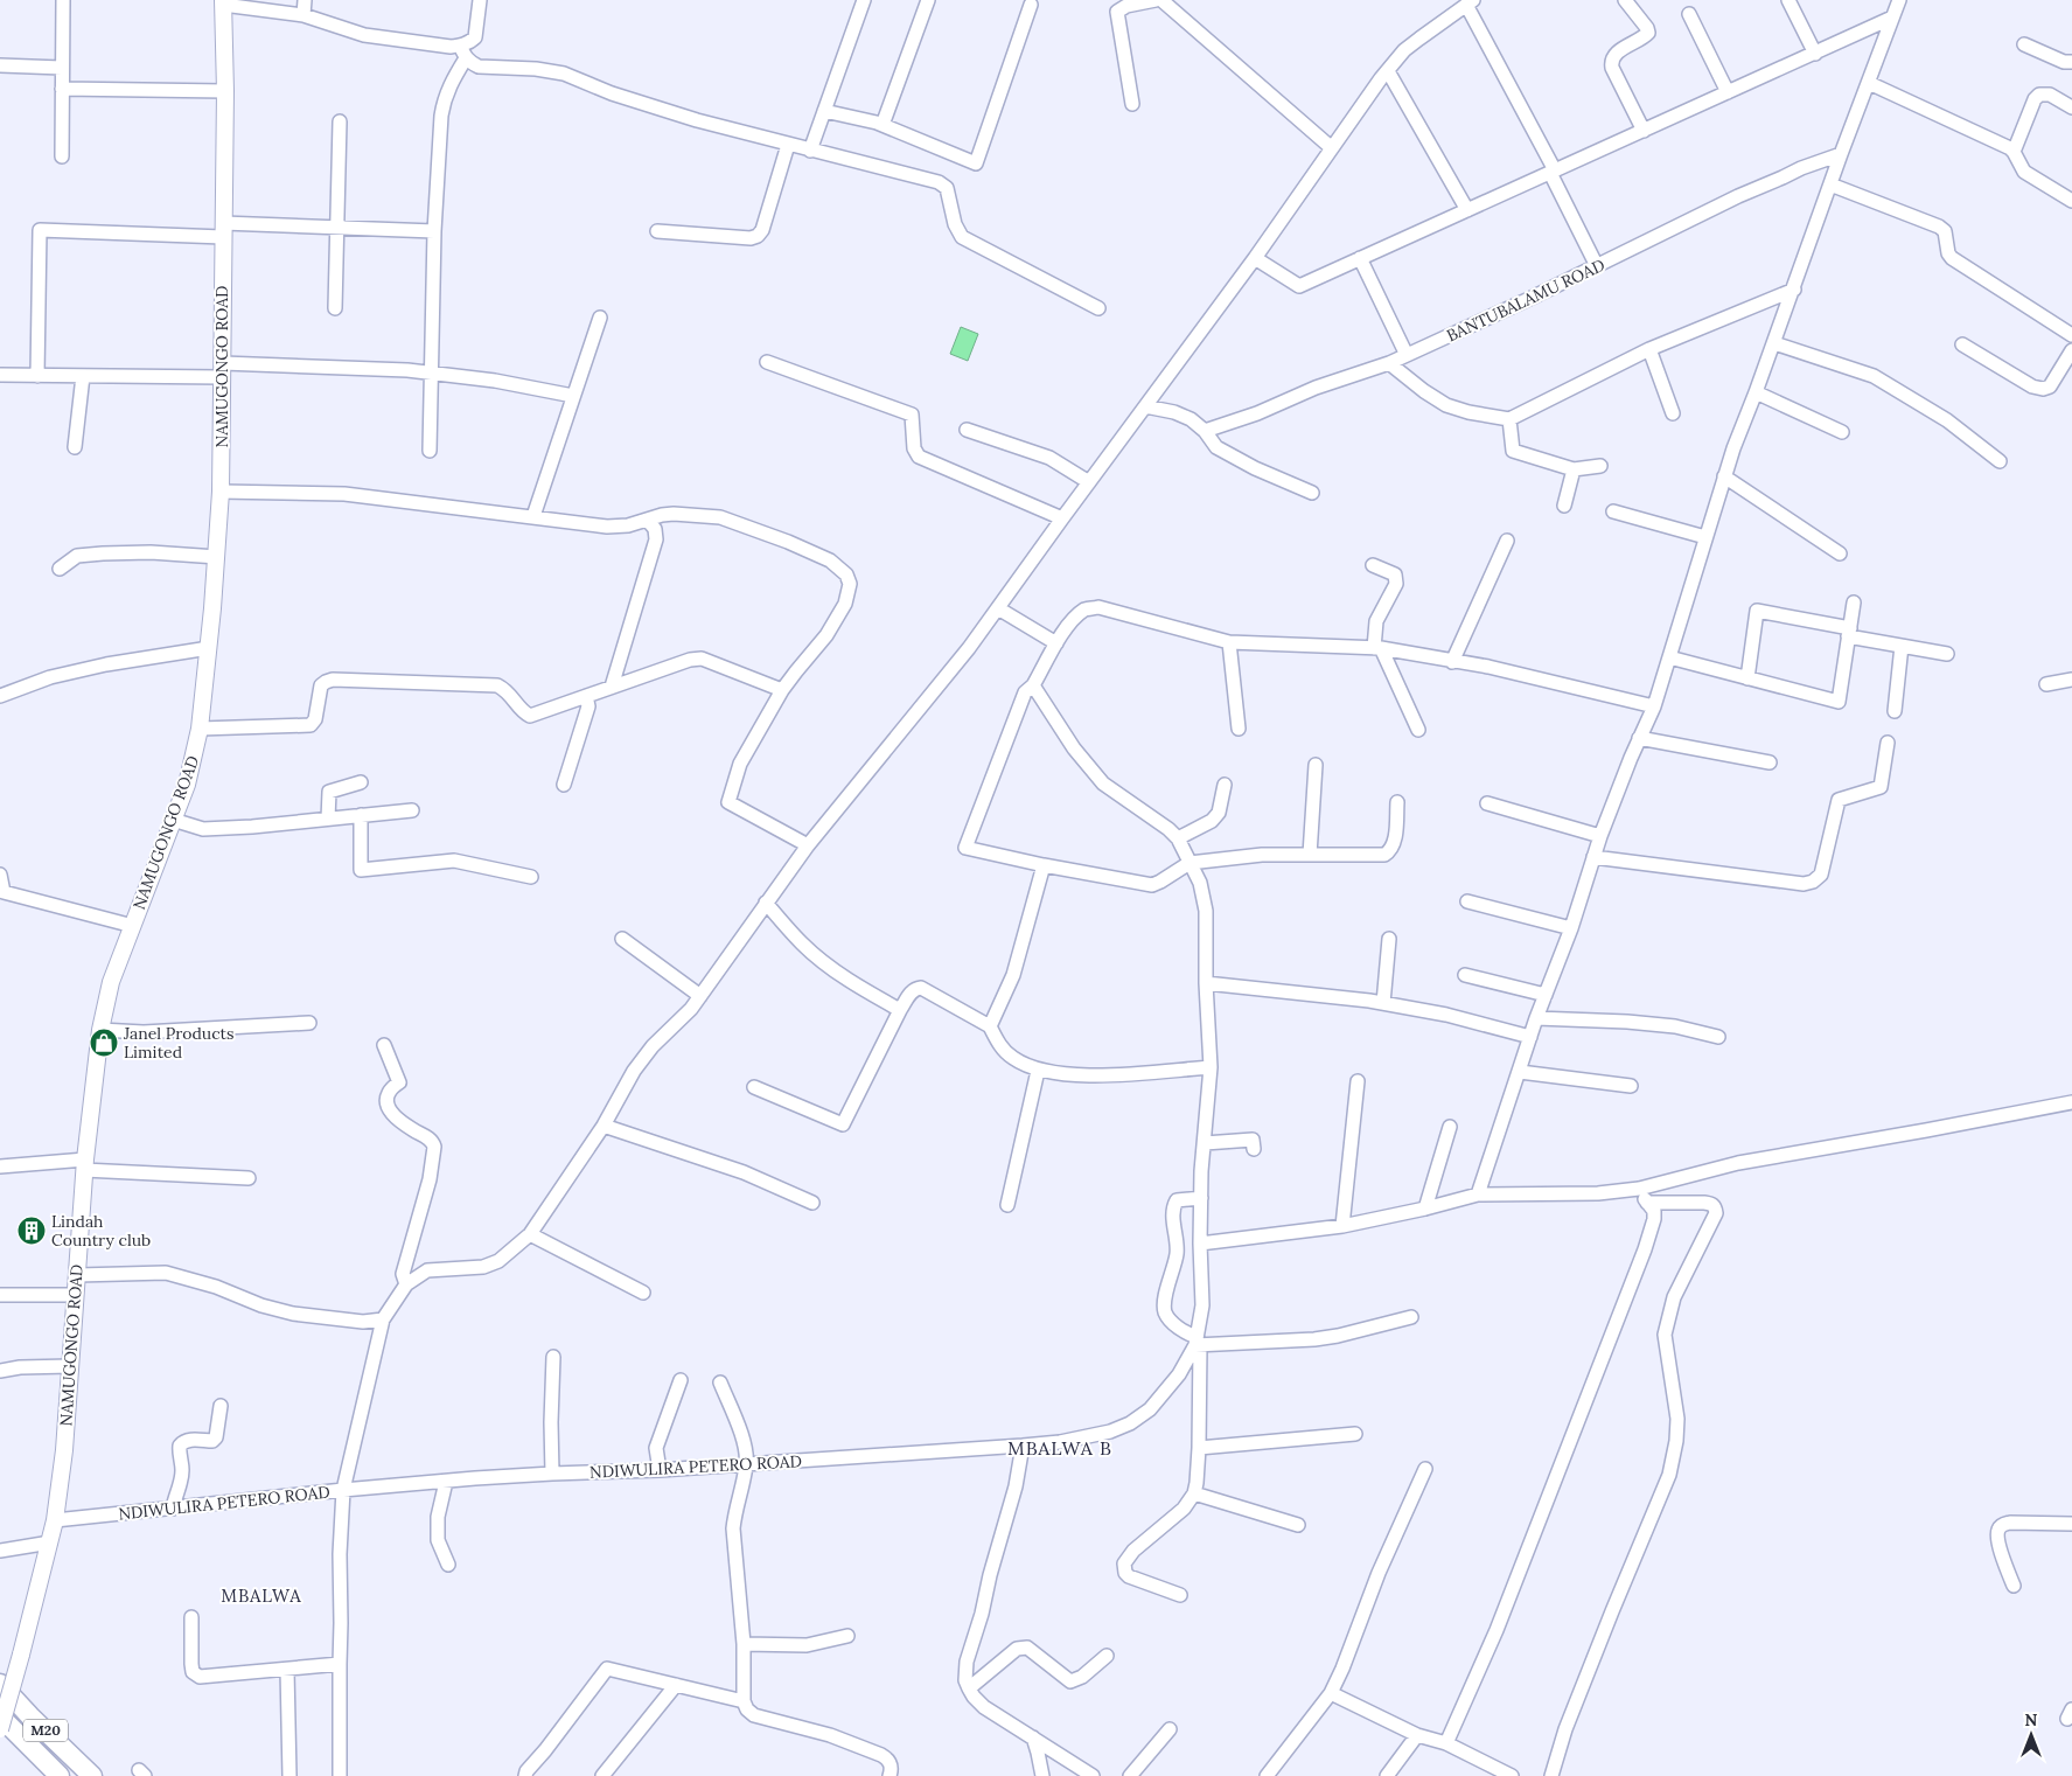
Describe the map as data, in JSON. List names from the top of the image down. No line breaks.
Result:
{"streets":{"highway":["M20"],"main road":["NAMUGONGO ROAD"],"street":["BANTUBALAMU ROAD","NDIWULIRA PETERO ROAD"]},"crossings":[["NAMUGONGO ROAD","NDIWULIRA PETERO ROAD"]],"districts":["MBALWA B","MBALWA"],"places":{"shop":["Janel Products Limited"],"building":["Lindah Country club"]},"north":"top"}
